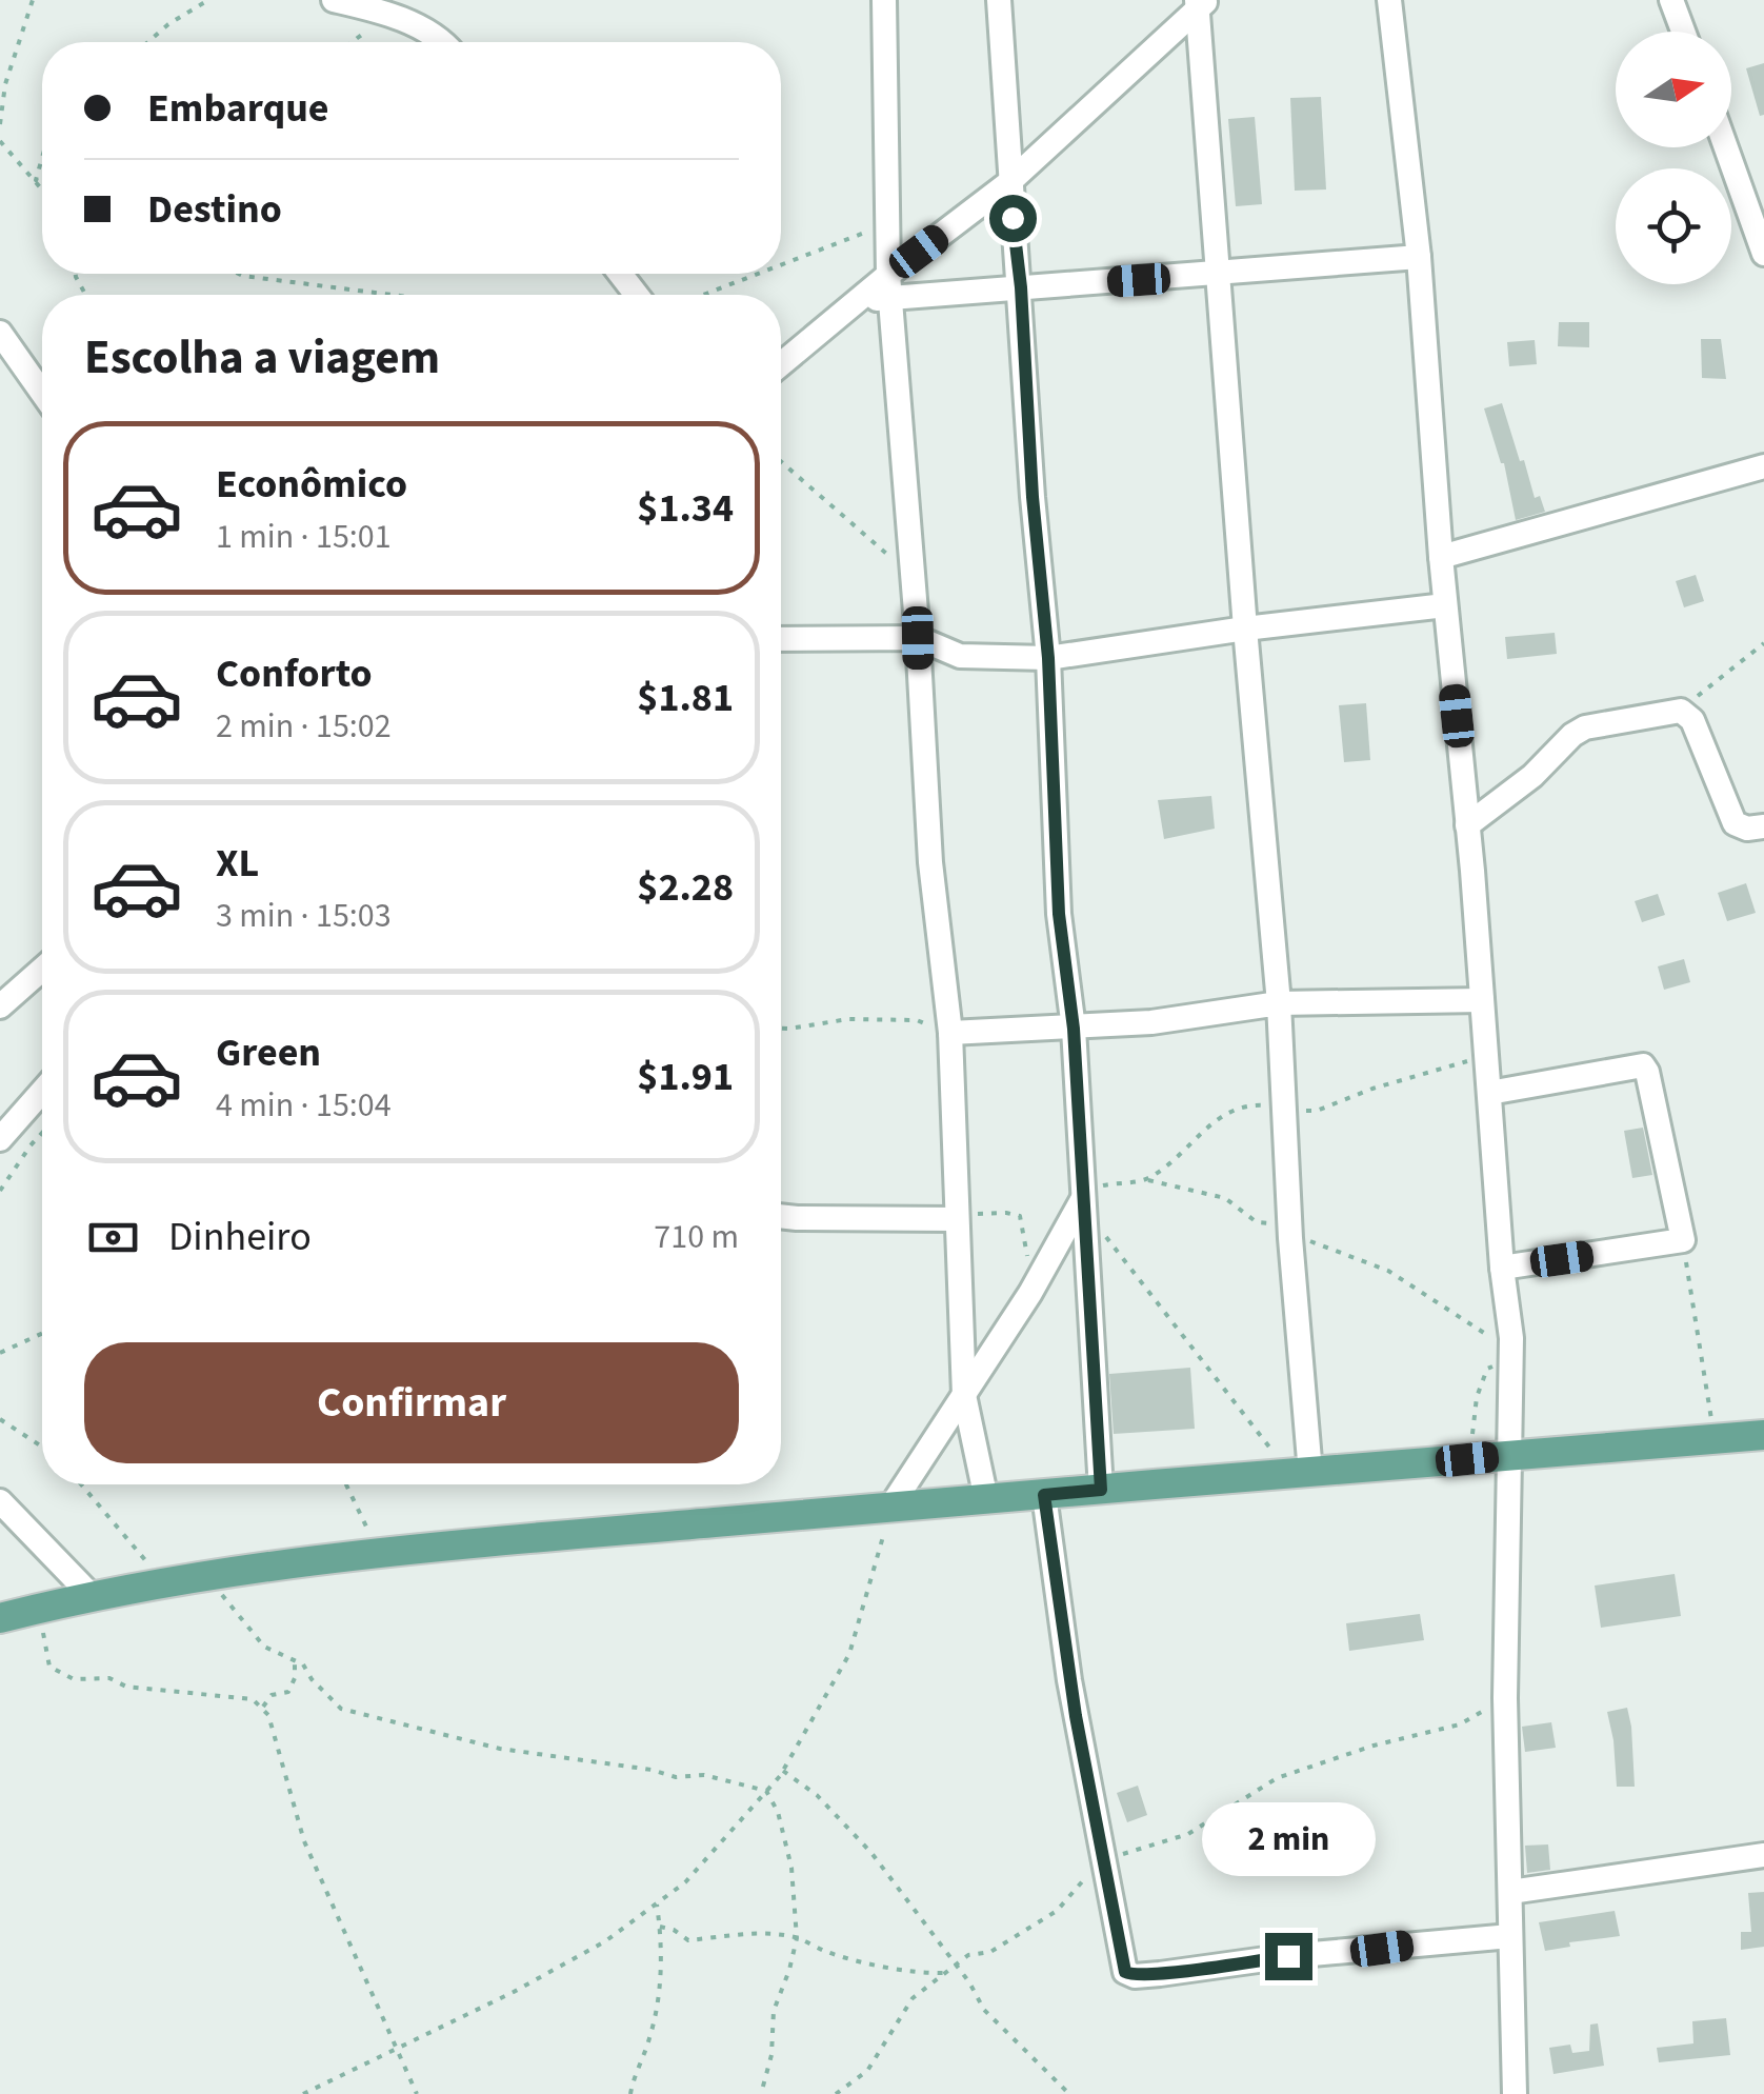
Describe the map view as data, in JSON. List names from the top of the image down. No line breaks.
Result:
{"north":"right","page":{"banner":["Embarque","Destino"],"heading":"Escolha a viagem","list":[{"name":"Econômico","note":"1 min · 15:01","value":"$1.34"},{"name":"Conforto","note":"2 min · 15:02","value":"$1.81"},{"name":"XL","note":"3 min · 15:03","value":"$2.28"},{"name":"Green","note":"4 min · 15:04","value":"$1.91"}],"pay":["Dinheiro","710 m"],"buttons":"Confirmar","bubble":"2 min"}}
